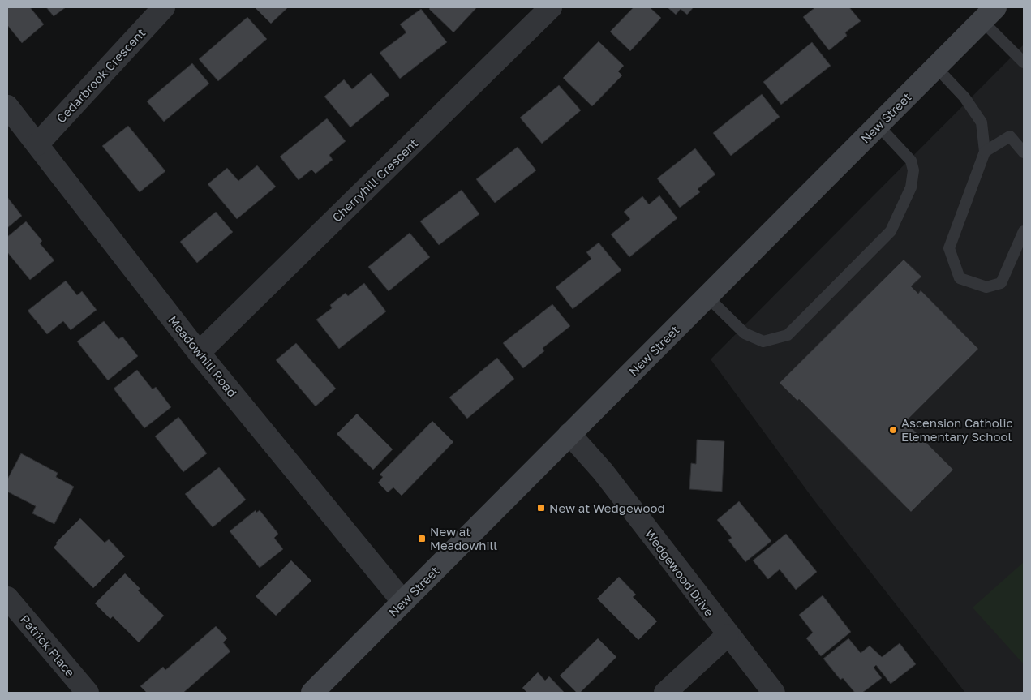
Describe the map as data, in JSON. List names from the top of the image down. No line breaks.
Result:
{"streets":{"main road":["New Street"],"street":["Cedarbrook Crescent","Cherryhill Crescent","Meadowhill Road","Wedgewood Drive","Patrick Place"]},"crossings":[["Cedarbrook Crescent","Meadowhill Road"],["New Street","Meadowhill Road"],["New Street","Wedgewood Drive"],["Cherryhill Crescent","Meadowhill Road"]],"places":{"other":["Ascension Catholic Elementary School"],"transit":["New at Wedgewood","New at Meadowhill"]}}
